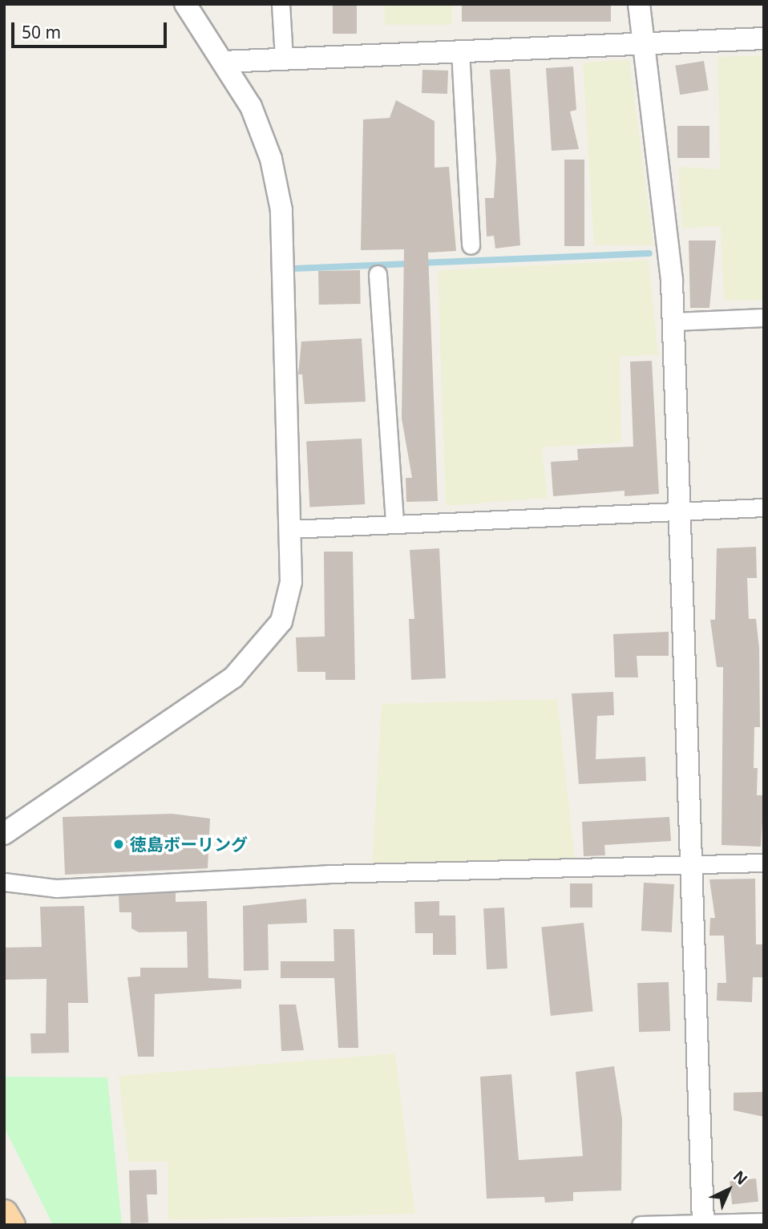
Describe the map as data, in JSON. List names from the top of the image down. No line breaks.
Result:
{"places":["徳島ボーリング"],"scale_bar":"50 m","north":"top right"}
